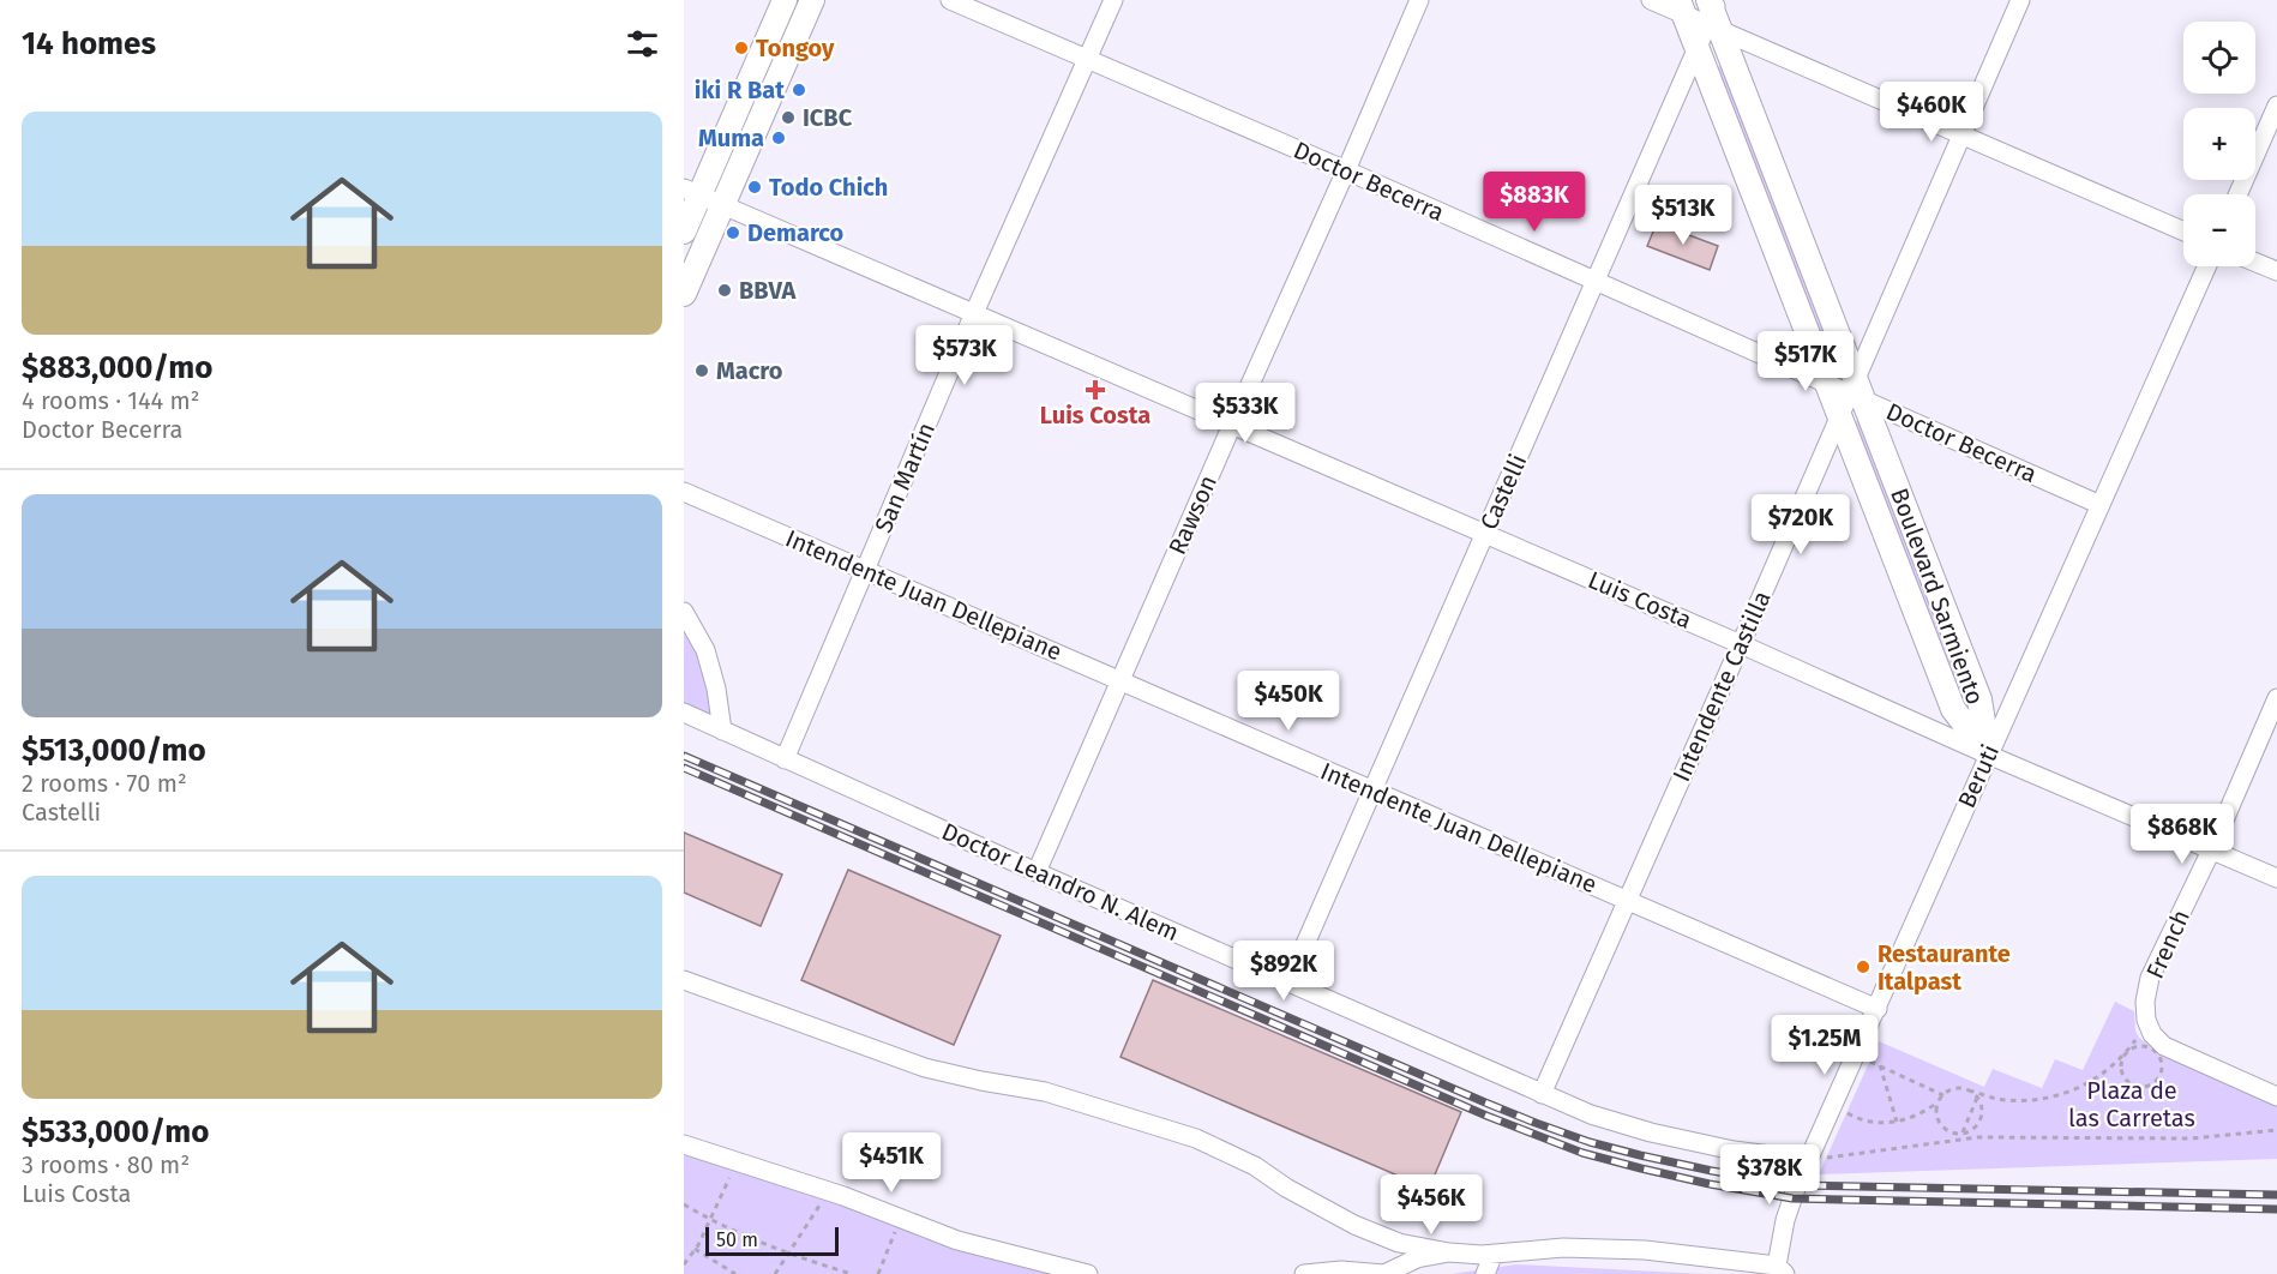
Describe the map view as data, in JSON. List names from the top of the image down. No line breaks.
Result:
{"streets":{"main road":["Boulevard Sarmiento"],"street":["Doctor Becerra","San Martín","Castelli","Rawson","Intendente Juan Dellepiane","Luis Costa","Intendente Castilla","Beruti","Doctor Leandro N. Alem","French"]},"crossings":[["Doctor Becerra","San Martín"],["Doctor Becerra","Castelli"],["Doctor Becerra","Rawson"],["Doctor Becerra","Boulevard Sarmiento"],["Doctor Becerra","Intendente Castilla"],["Doctor Becerra","Beruti"],["San Martín","Intendente Juan Dellepiane"],["San Martín","Luis Costa"],["San Martín","Doctor Leandro N. Alem"],["Castelli","Intendente Juan Dellepiane"],["Castelli","Boulevard Sarmiento"],["Castelli","Luis Costa"],["Castelli","Doctor Leandro N. Alem"],["Rawson","Intendente Juan Dellepiane"],["Rawson","Luis Costa"],["Rawson","Doctor Leandro N. Alem"],["Intendente Juan Dellepiane","Intendente Castilla"],["Intendente Juan Dellepiane","Beruti"],["Boulevard Sarmiento","Luis Costa"],["Boulevard Sarmiento","Intendente Castilla"],["Boulevard Sarmiento","Beruti"],["Luis Costa","Intendente Castilla"],["Luis Costa","Beruti"],["Luis Costa","French"],["Intendente Castilla","Doctor Leandro N. Alem"],["Beruti","Doctor Leandro N. Alem"]],"parks":["Plaza de las Carretas"],"places":{"other":["Tongoy","iki R Bat","ICBC","Muma","Todo Chich","Demarco","BBVA","Macro","Restaurante Italpast"],"health":["Luis Costa"]},"scale_bar":"50 m","page":{"heading":"14 homes","map_buttons":["+","−"],"price":["$460K","$883K","$513K","$573K","$517K","$533K","$720K","$450K","$868K","$892K","$1.25M","$451K","$378K","$456K"],"list":[{"name":"$883,000/mo","note":"4 rooms · 144 m² · Doctor Becerra"},{"name":"$513,000/mo","note":"2 rooms · 70 m² · Castelli"},{"name":"$533,000/mo","note":"3 rooms · 80 m² · Luis Costa"}],"scale":"50 m"}}
